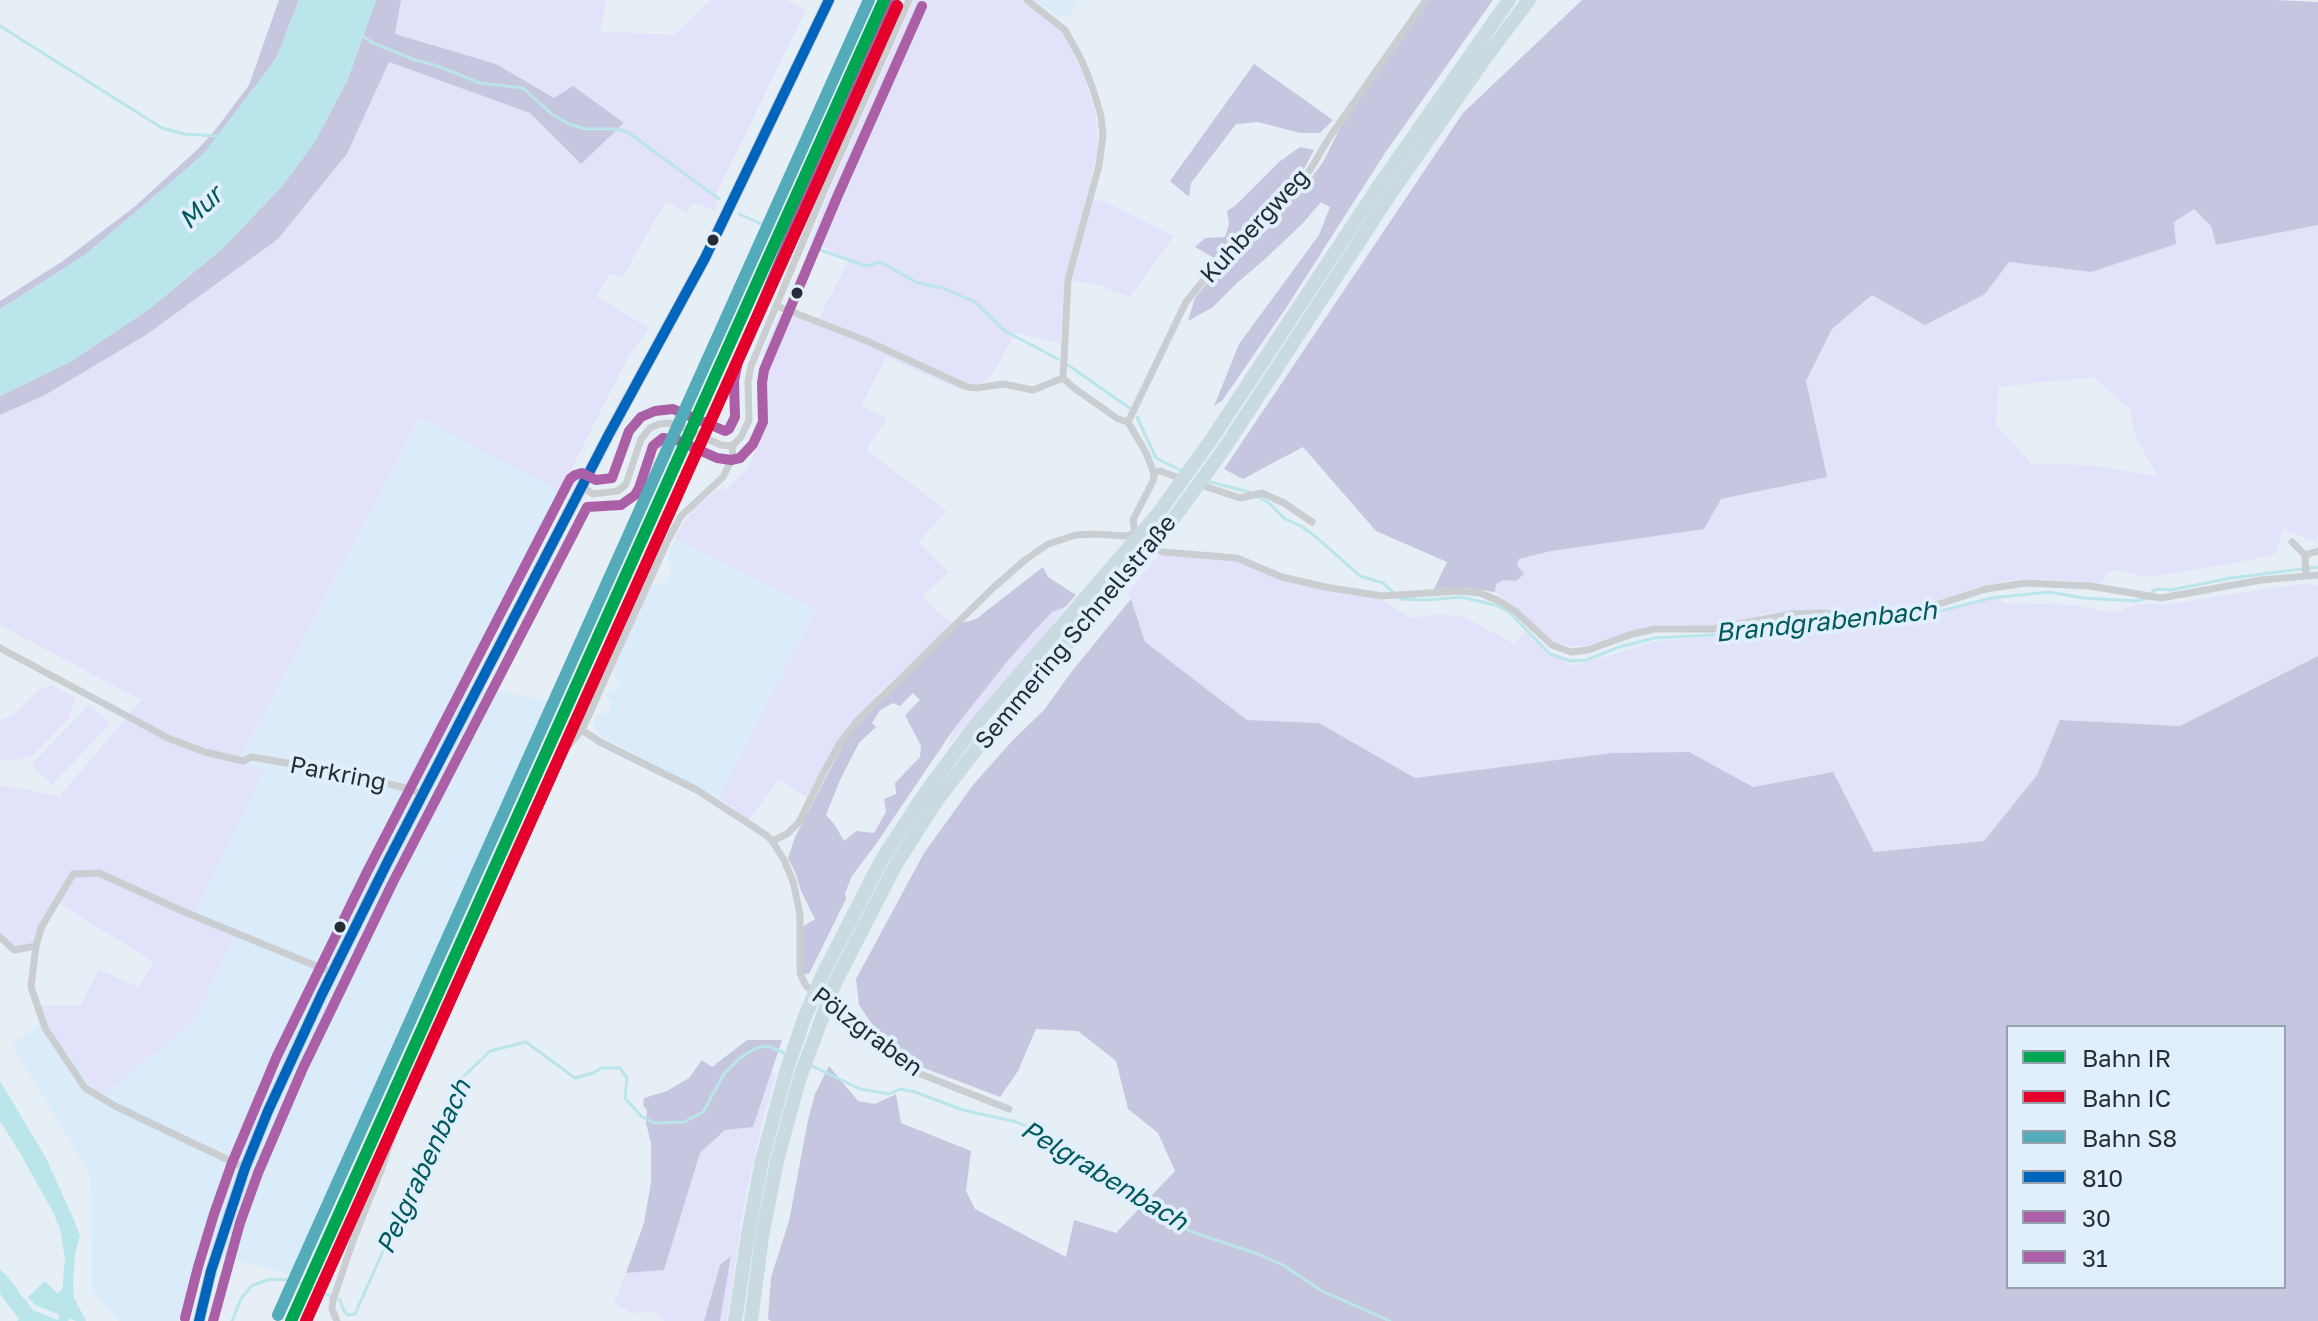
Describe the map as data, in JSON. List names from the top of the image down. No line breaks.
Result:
{"streets":{"highway":["Semmering Schnellstraße"],"street":["Kuhbergweg","Parkring","Pölzgraben"]},"water":["Mur","Brandgrabenbach","Pelgrabenbach"],"lines":["rail line IR","rail line S8","transit line 810","transit line 31","rail line IC","transit line 30"],"legend":["Bahn IR","Bahn IC","Bahn S8","810","30","31"]}
